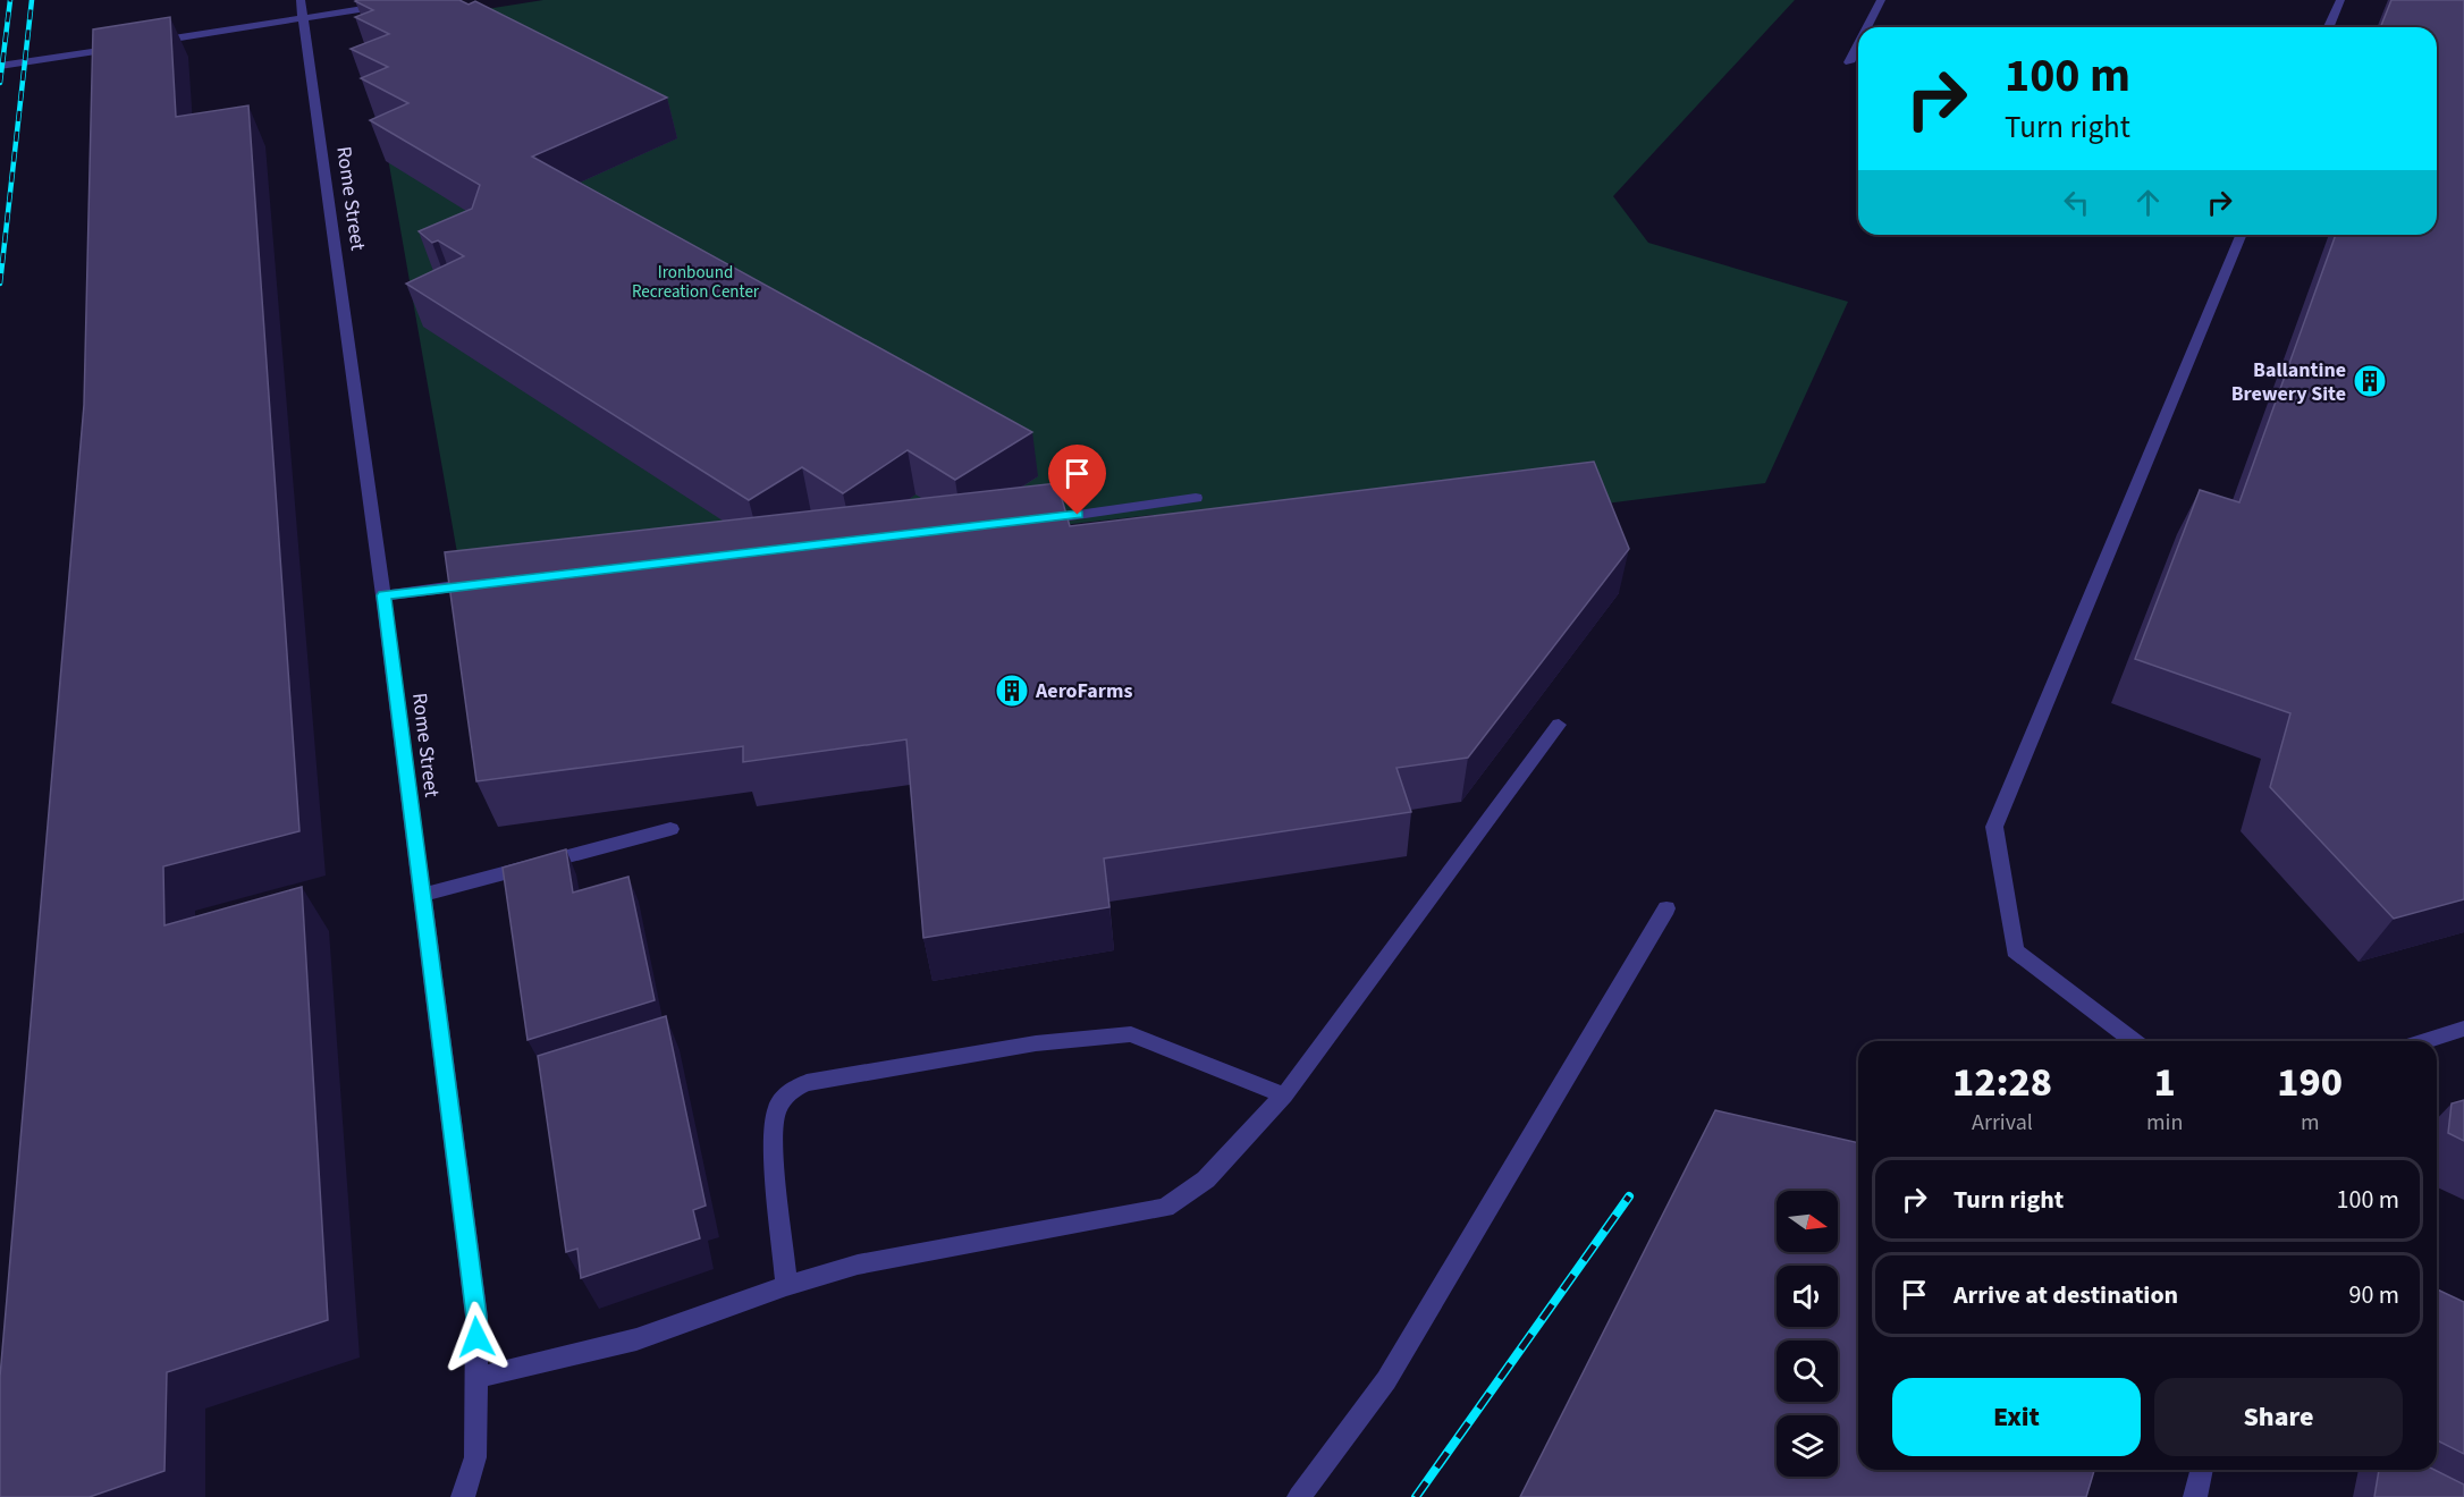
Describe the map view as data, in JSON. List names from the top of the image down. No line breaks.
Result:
{"streets":{"street":["Rome Street"]},"parks":["Ironbound Recreation Center"],"places":{"building":["Ballantine Brewery Site","AeroFarms"]},"north":"right","page":{"turn":["100 m","Turn right"],"eta":["12:28","Arrival","1","min","190","m"],"list":[{"name":"Turn right","value":"100 m"},{"name":"Arrive at destination","value":"90 m"}],"buttons":["Exit","Share"]}}
